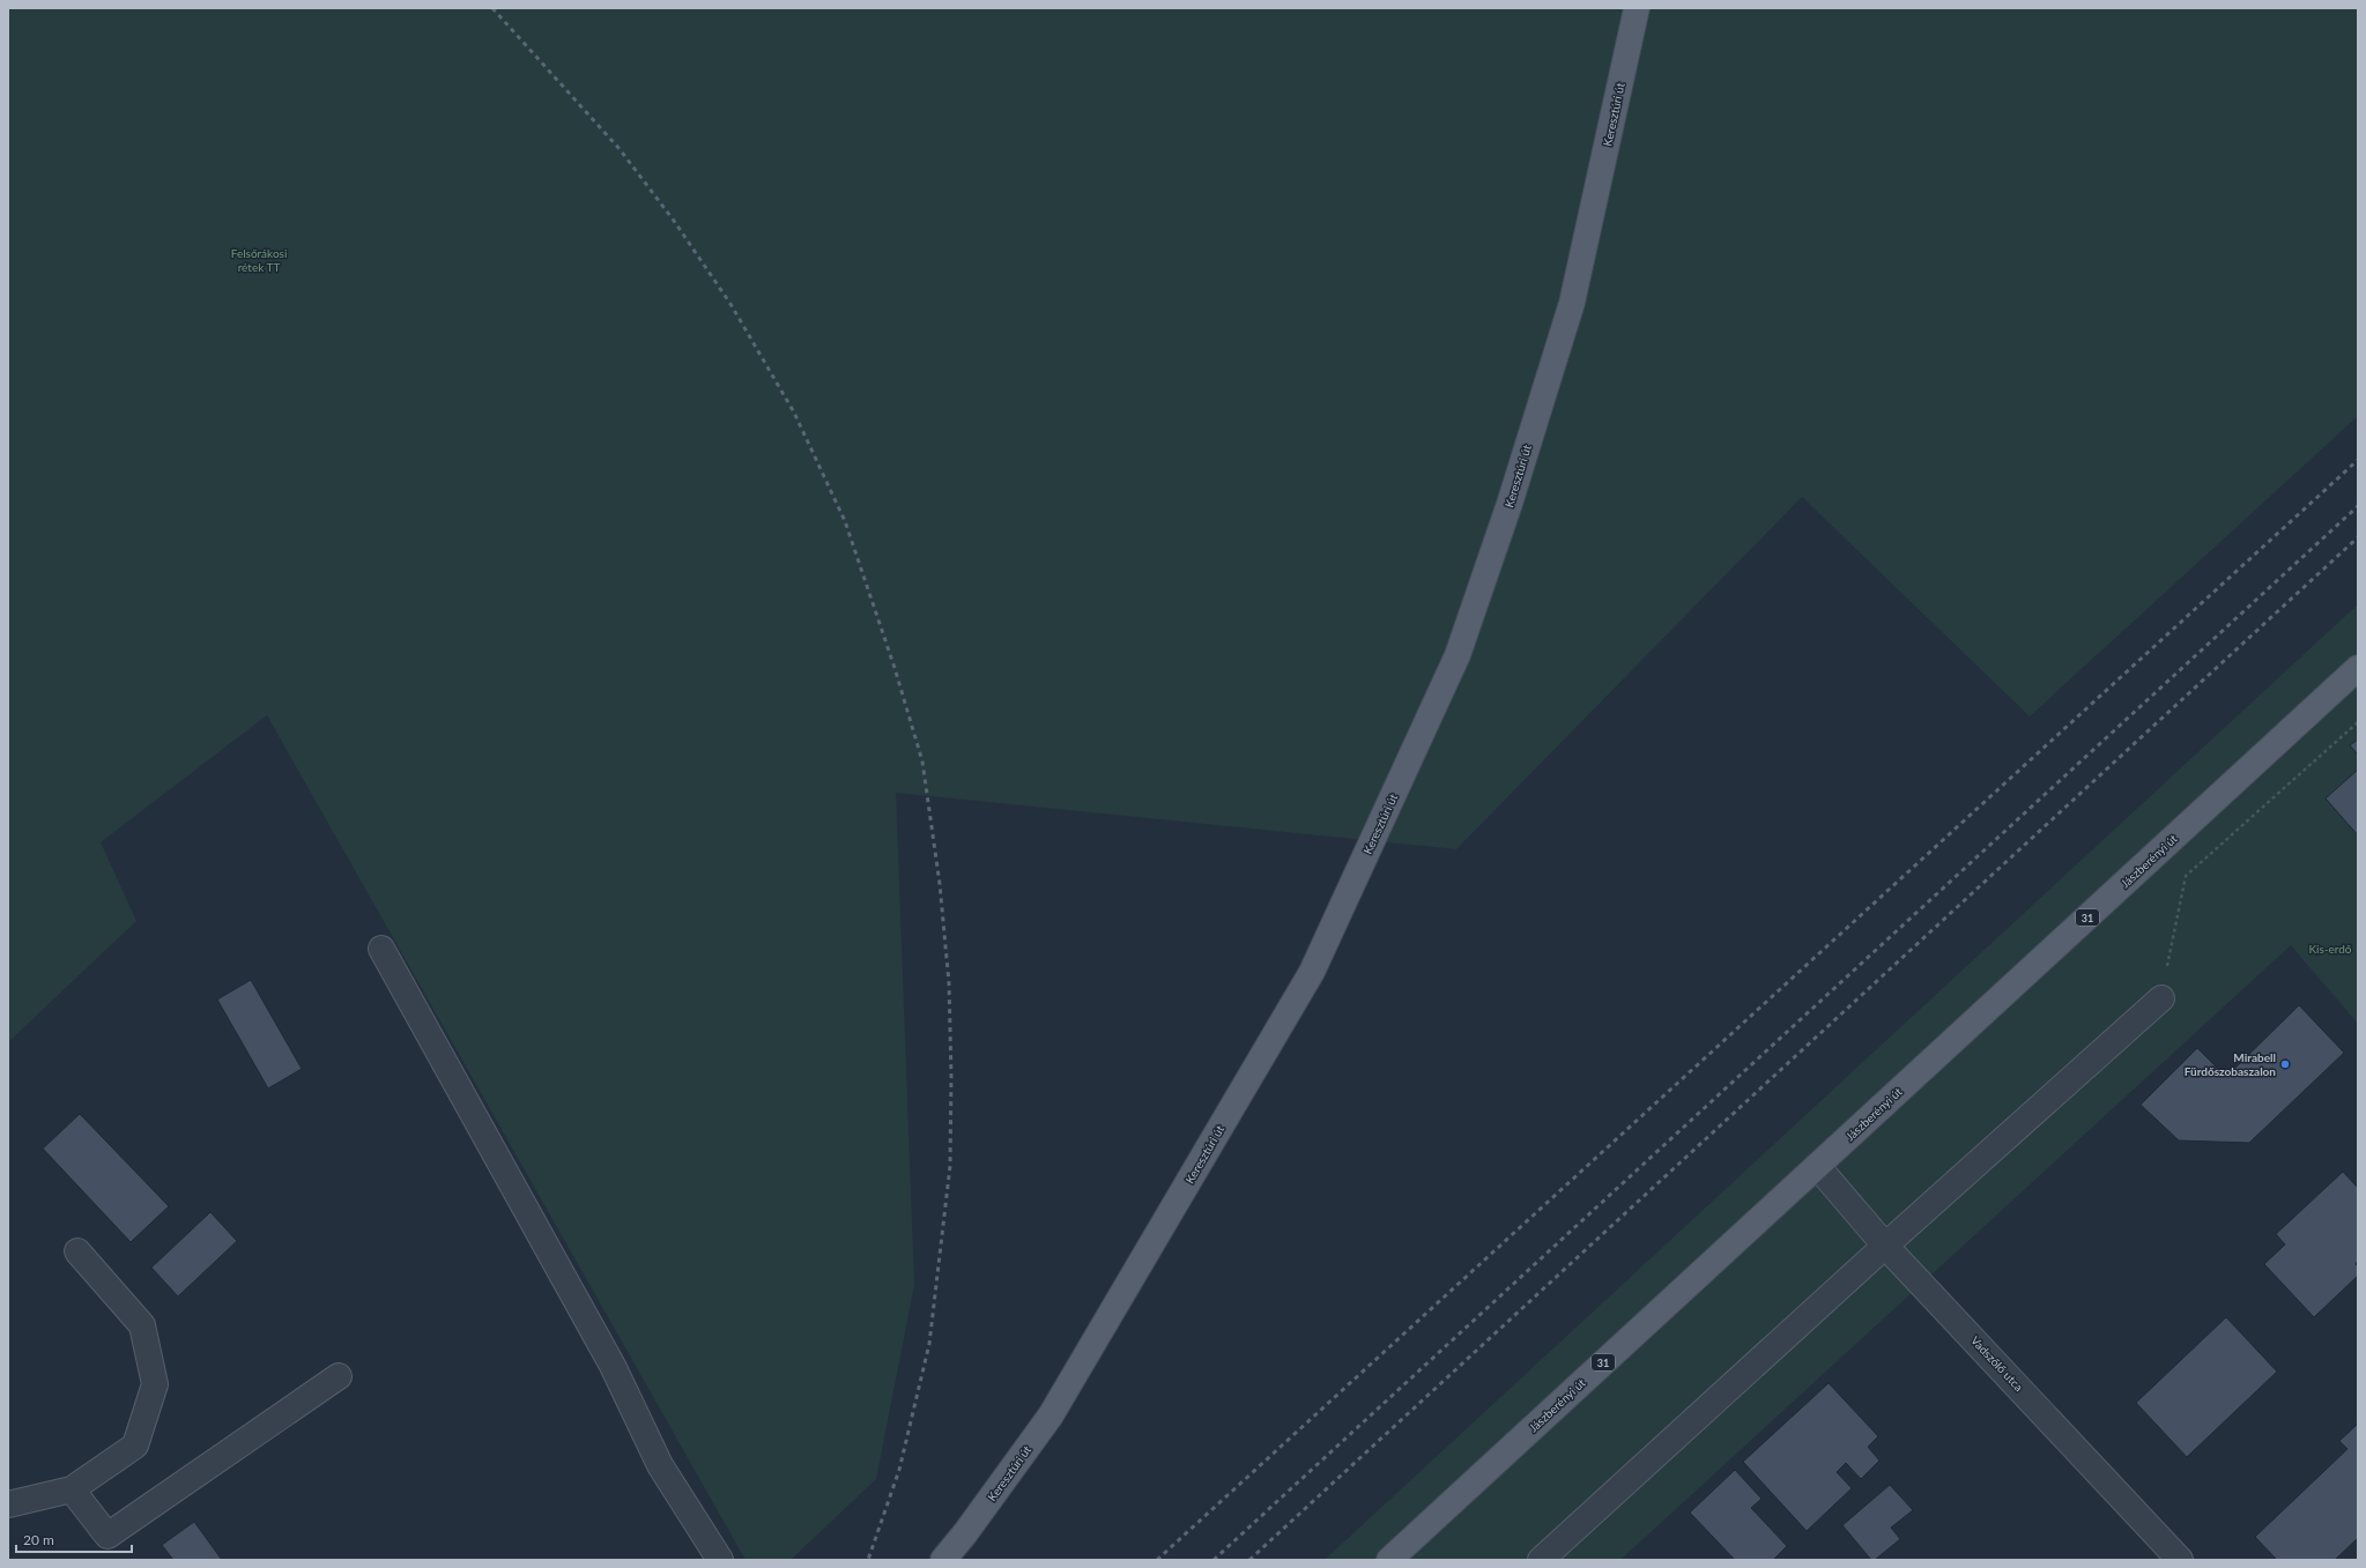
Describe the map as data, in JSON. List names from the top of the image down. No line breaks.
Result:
{"streets":{"main road":["Keresztúri út","Jászberényi út","31"],"street":["Vadszőlő utca"]},"crossings":[["Jászberényi út","Vadszőlő utca"]],"parks":["Felsőrákosi rétek TT","Kis-erdő"],"places":["Mirabell Fürdőszobaszalon"],"scale_bar":"20 m"}
